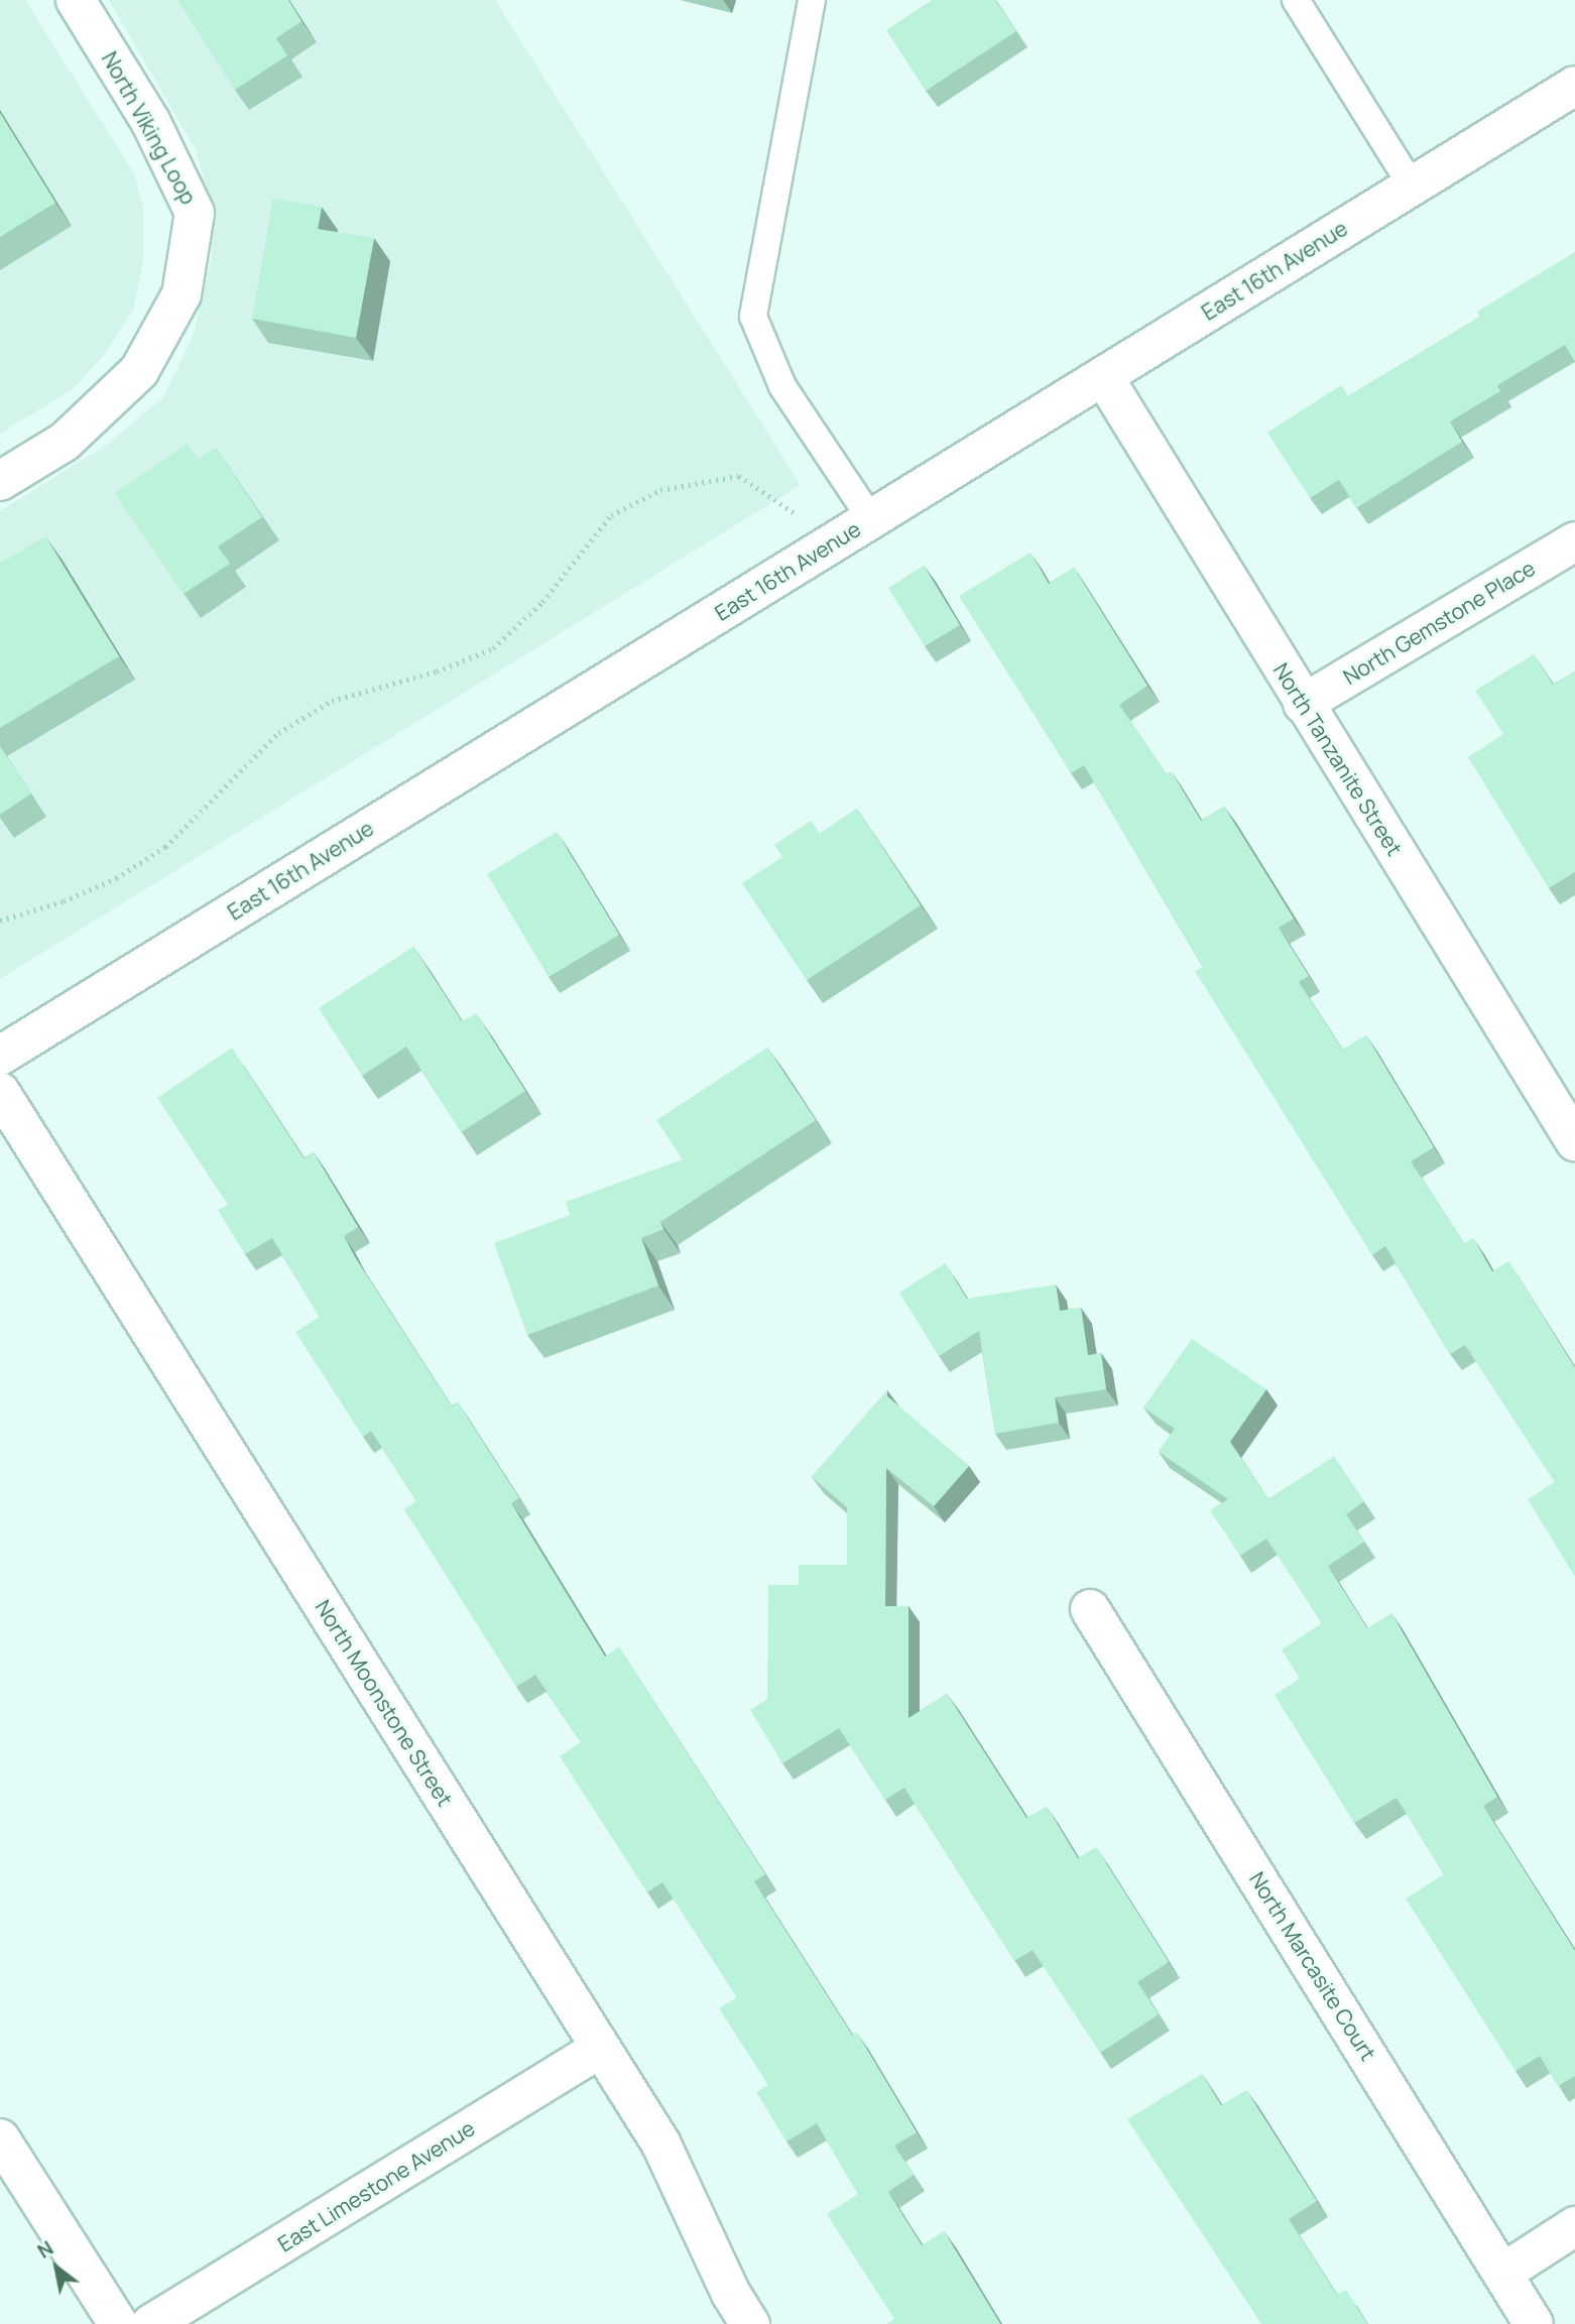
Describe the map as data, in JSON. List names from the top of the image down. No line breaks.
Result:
{"streets":{"street":["North Viking Loop","East 16th Avenue","North Gemstone Place","North Tanzanite Street","North Moonstone Street","North Marcasite Court","East Limestone Avenue"]},"crossings":[["East 16th Avenue","North Tanzanite Street"],["North Gemstone Place","North Tanzanite Street"],["North Moonstone Street","East Limestone Avenue"]],"north":"top left"}
